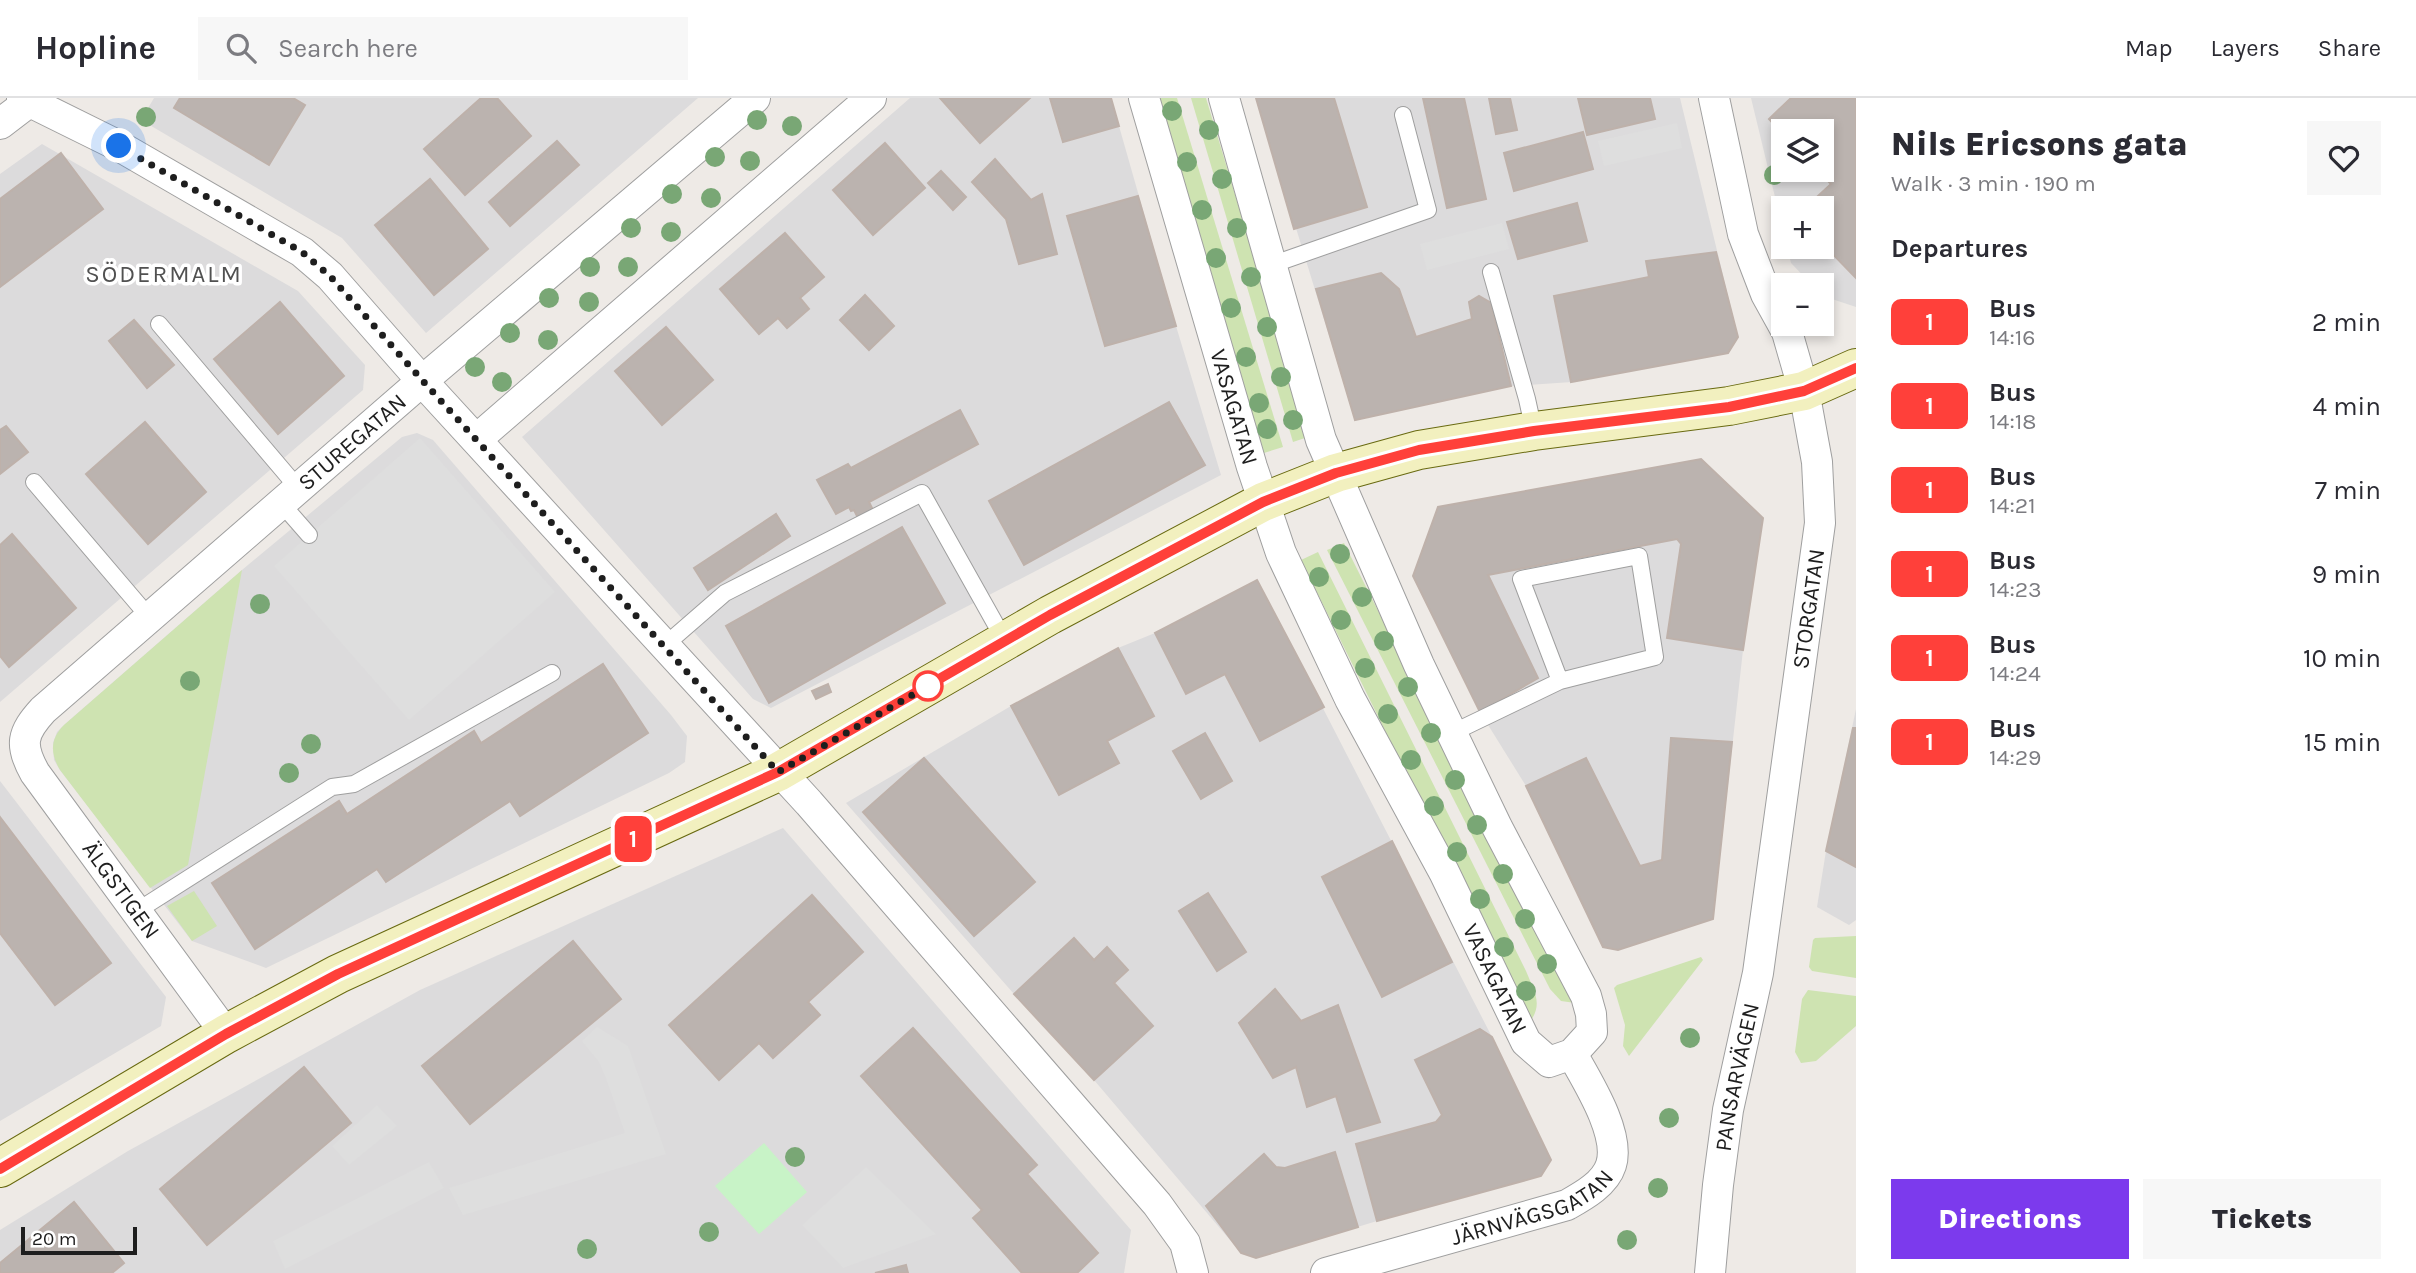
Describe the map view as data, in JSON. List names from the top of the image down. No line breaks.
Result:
{"streets":{"street":["VASAGATAN","STUREGATAN","STORGATAN","ÄLGSTIGEN","PANSARVÄGEN","JÄRNVÄGSGATAN"]},"crossings":[["VASAGATAN","JÄRNVÄGSGATAN"],["STUREGATAN","ÄLGSTIGEN"],["STORGATAN","PANSARVÄGEN"]],"districts":["SÖDERMALM"],"lines":["bus line 1"],"scale_bar":"20 m","page":{"header":"Hopline","search":"Search here","nav":["Map","Layers","Share"],"on_map":"1","heading":[["Nils Ericsons gata","Walk · 3 min · 190 m"],"Departures"],"map_buttons":["+","−"],"list":[{"mark":"1","name":"Bus","note":"14:16","value":"2 min"},{"mark":"1","name":"Bus","note":"14:18","value":"4 min"},{"mark":"1","name":"Bus","note":"14:21","value":"7 min"},{"mark":"1","name":"Bus","note":"14:23","value":"9 min"},{"mark":"1","name":"Bus","note":"14:24","value":"10 min"},{"mark":"1","name":"Bus","note":"14:29","value":"15 min"}],"buttons":["Directions","Tickets"],"scale":"20 m"}}
